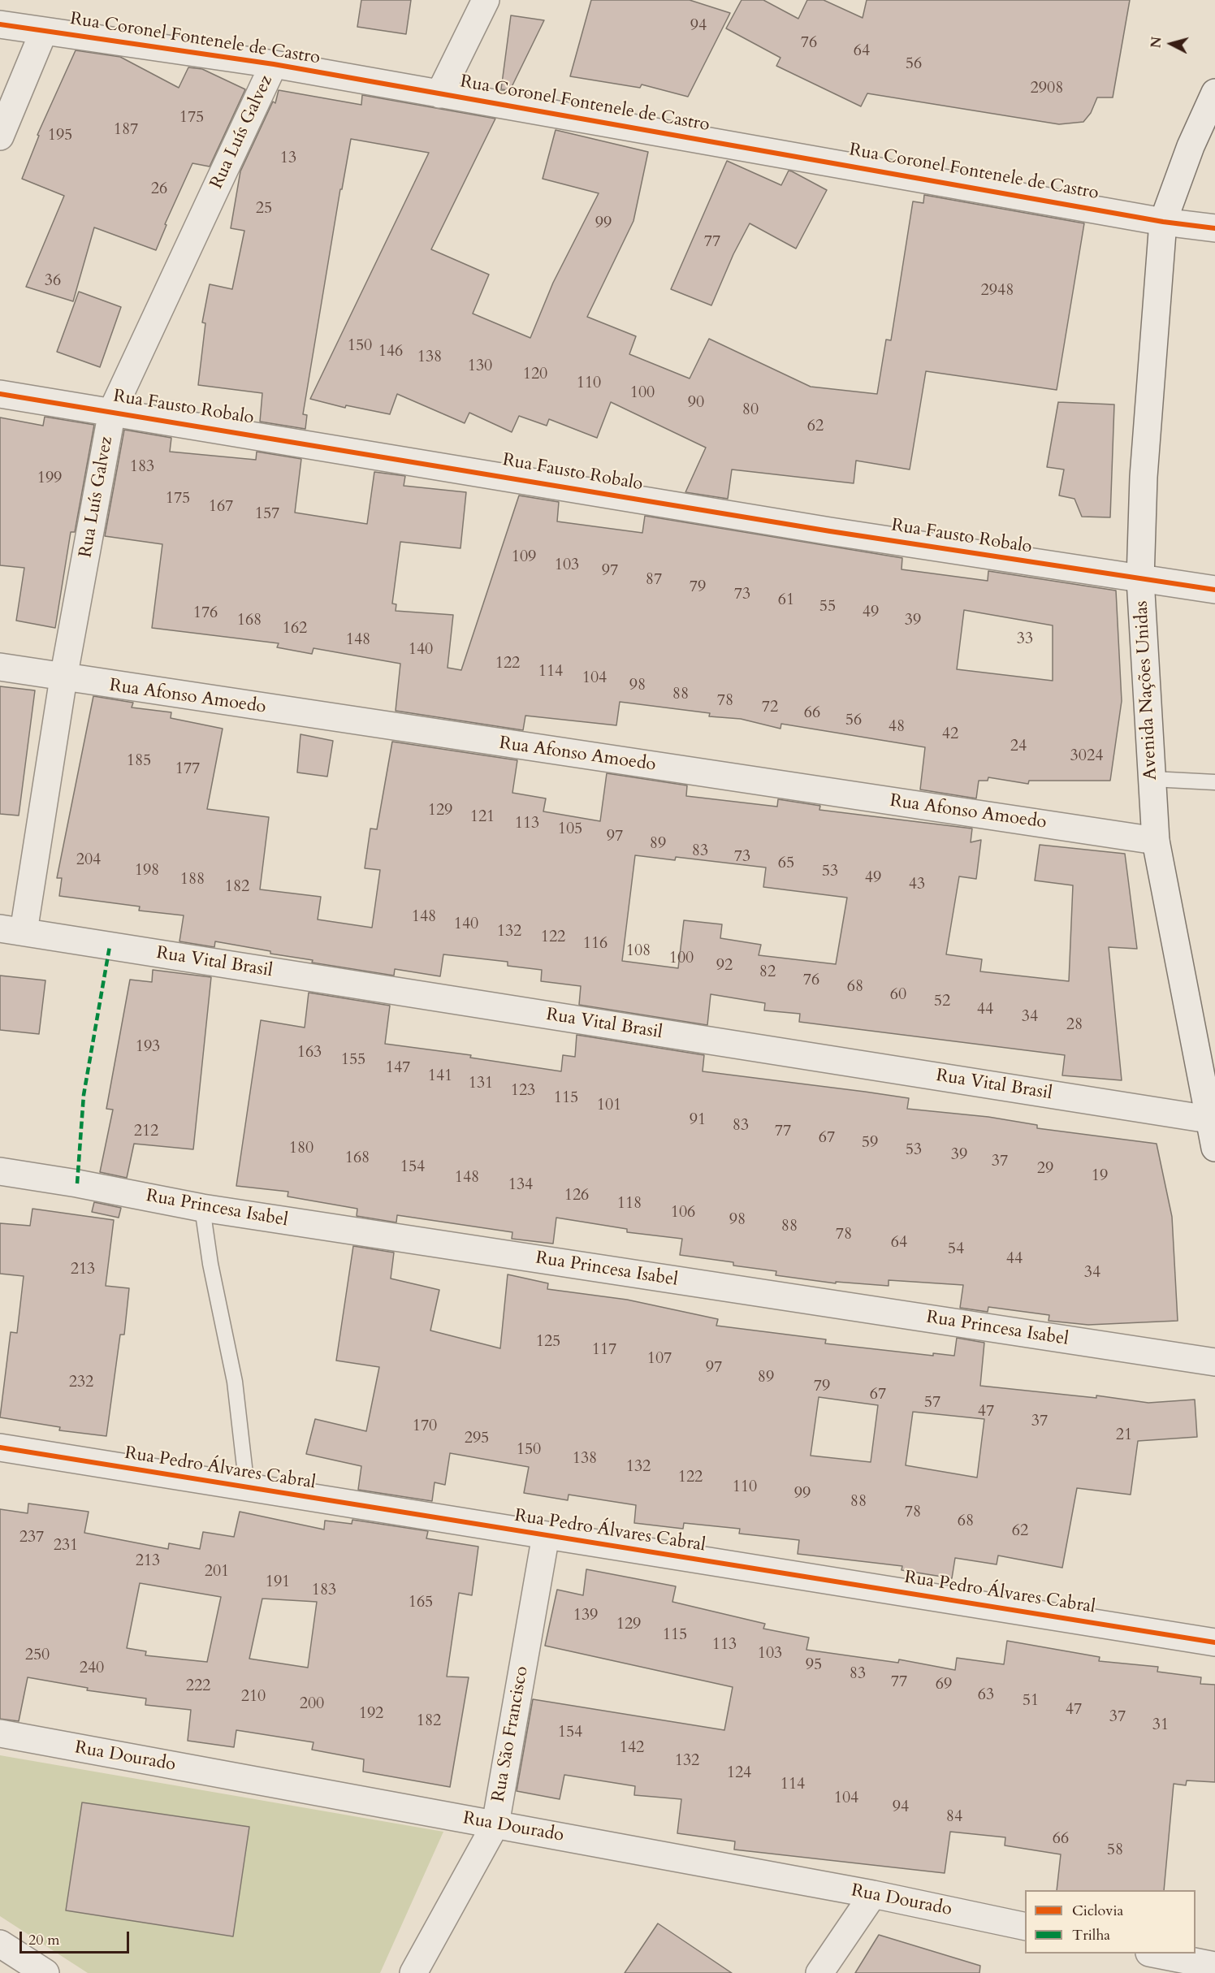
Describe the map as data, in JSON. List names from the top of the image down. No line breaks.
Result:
{"streets":{"street":["Rua Coronel Fontenele de Castro","Rua Luís Galvez","Rua Fausto Robalo","Avenida Nações Unidas","Rua Afonso Amoedo","Rua Vital Brasil","Rua Princesa Isabel","Rua Pedro Álvares Cabral","Rua São Francisco","Rua Dourado"]},"crossings":[["Rua Coronel Fontenele de Castro","Rua Luís Galvez"],["Rua Coronel Fontenele de Castro","Avenida Nações Unidas"],["Rua Luís Galvez","Rua Fausto Robalo"],["Rua Luís Galvez","Rua Afonso Amoedo"],["Rua Luís Galvez","Rua Vital Brasil"],["Rua Fausto Robalo","Avenida Nações Unidas"],["Avenida Nações Unidas","Rua Afonso Amoedo"],["Avenida Nações Unidas","Rua Vital Brasil"],["Rua Pedro Álvares Cabral","Rua São Francisco"],["Rua São Francisco","Rua Dourado"]],"house_numbers":["94","76","64","56","2908","175","187","195","13","26","25","99","77","36","2948","150","146","138","130","120","110","100","90","80","62","183","199","175","167","157","109","103","97","87","79","73","61","55","49","176","168","39","162","33","148","140","122","114","104","98","88","78","72","66","56","48","42","24","3024","185","177","129","121","113","105","97","89","83","73","204","65","198","53","49","188","43","182","148","140","132","122","116","108","100","92","82","76","68","60","52","44","34","28","193","163","155","147","141","131","123","115","101","91","83","212","77","67","59","180","53","39","168","37","154","29","19","148","134","126","118","106","98","88","78","64","54","44","213","34","125","117","107","97","89","232","79","67","57","47","37","170","21","295","150","138","132","122","110","99","88","78","68","62","237","231","213","201","191","183","165","139","129","115","113","103","250","95","240","83","77","69","222","63","210","51","200","47","192","37","182","31","154","142","132","124","114","104","94","84","66","58"],"legend":["Ciclovia","Trilha"],"scale_bar":"20 m","north":"left"}
